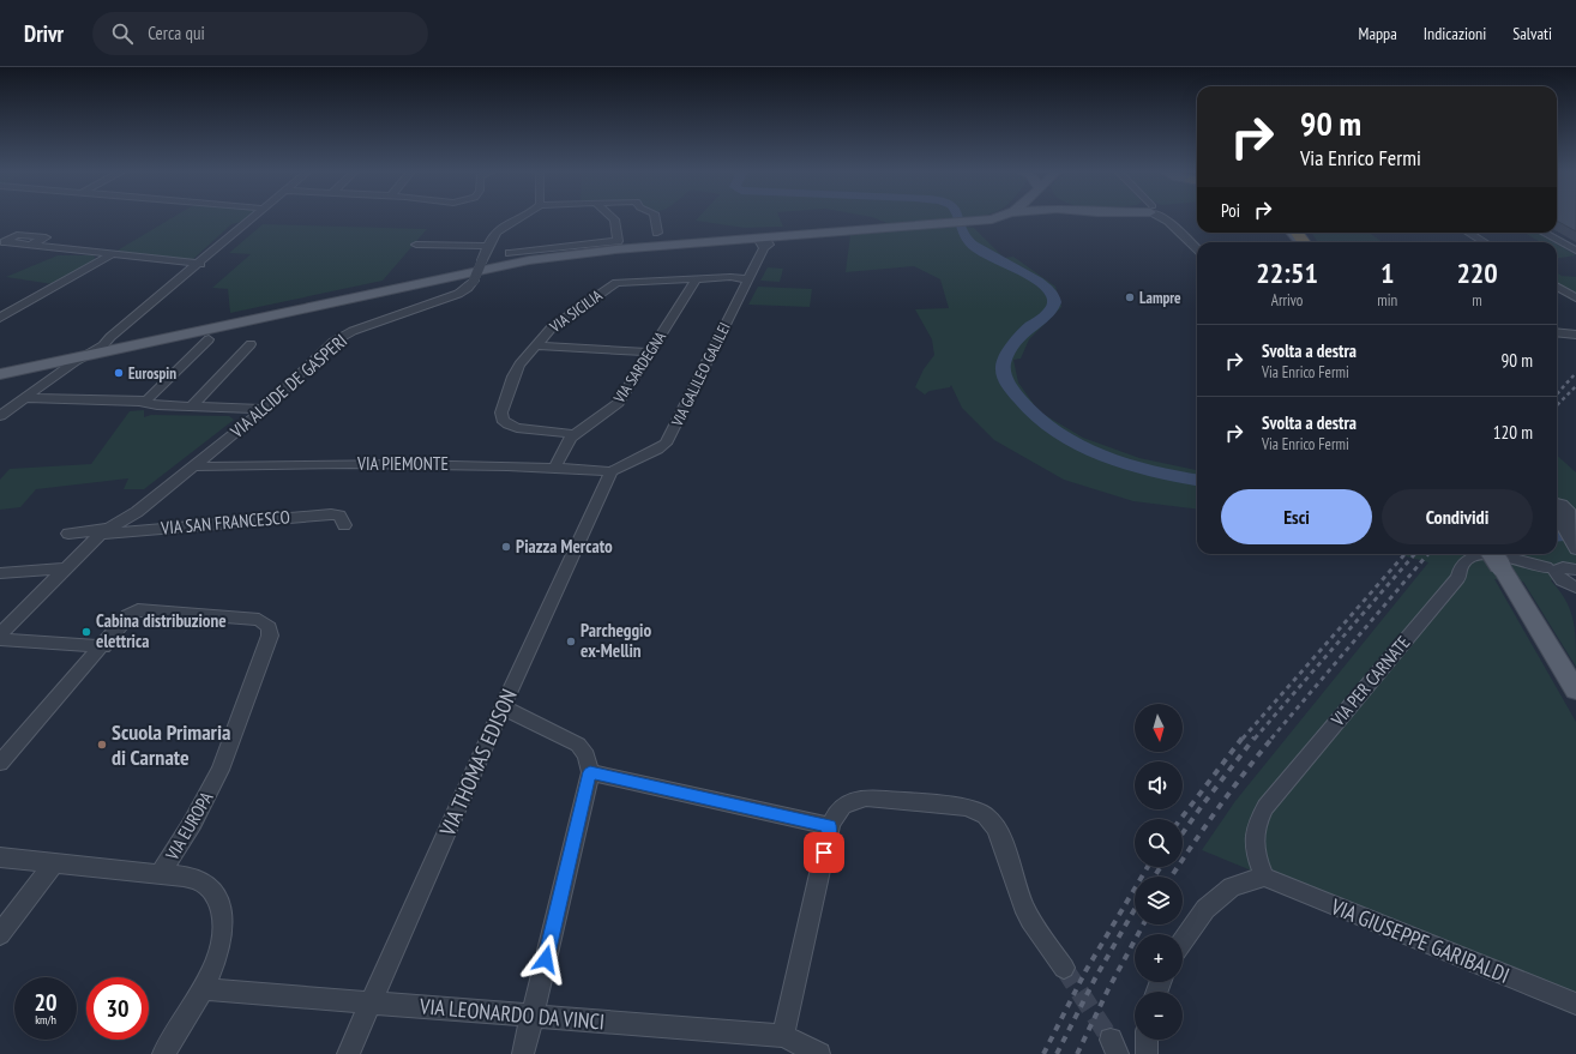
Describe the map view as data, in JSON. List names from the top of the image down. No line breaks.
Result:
{"streets":{"street":["VIA SICILIA","VIA SARDEGNA","VIA GALILEO GALILEI","VIA ALCIDE DE GASPERI","VIA PIEMONTE","VIA SAN FRANCESCO","VIA PER CARNATE","VIA THOMAS EDISON","VIA EUROPA","VIA GIUSEPPE GARIBALDI","VIA LEONARDO DA VINCI"]},"crossings":[["VIA SICILIA","VIA SARDEGNA"],["VIA SICILIA","VIA GALILEO GALILEI"],["VIA SARDEGNA","VIA PIEMONTE"],["VIA GALILEO GALILEI","VIA PIEMONTE"],["VIA GALILEO GALILEI","VIA THOMAS EDISON"],["VIA ALCIDE DE GASPERI","VIA PIEMONTE"],["VIA ALCIDE DE GASPERI","VIA SAN FRANCESCO"],["VIA PIEMONTE","VIA THOMAS EDISON"],["VIA PER CARNATE","VIA GIUSEPPE GARIBALDI"],["VIA THOMAS EDISON","VIA LEONARDO DA VINCI"]],"places":["Lampre","Eurospin","Piazza Mercato","Cabina distribuzione elettrica","Parcheggio ex-Mellin","Scuola Primaria di Carnate"],"north":"bottom","page":{"header":"Drivr","search":"Cerca qui","nav":["Mappa","Indicazioni","Salvati"],"turn":["90 m","Via Enrico Fermi"],"then":"Poi","eta":["22:51","Arrivo","1","min","220","m"],"list":[{"name":"Svolta a destra","note":"Via Enrico Fermi","value":"90 m"},{"name":"Svolta a destra","note":"Via Enrico Fermi","value":"120 m"}],"buttons":["Esci","Condividi"],"map_buttons":["+","−"],"speed":"20 km/h","limit":"30"}}
